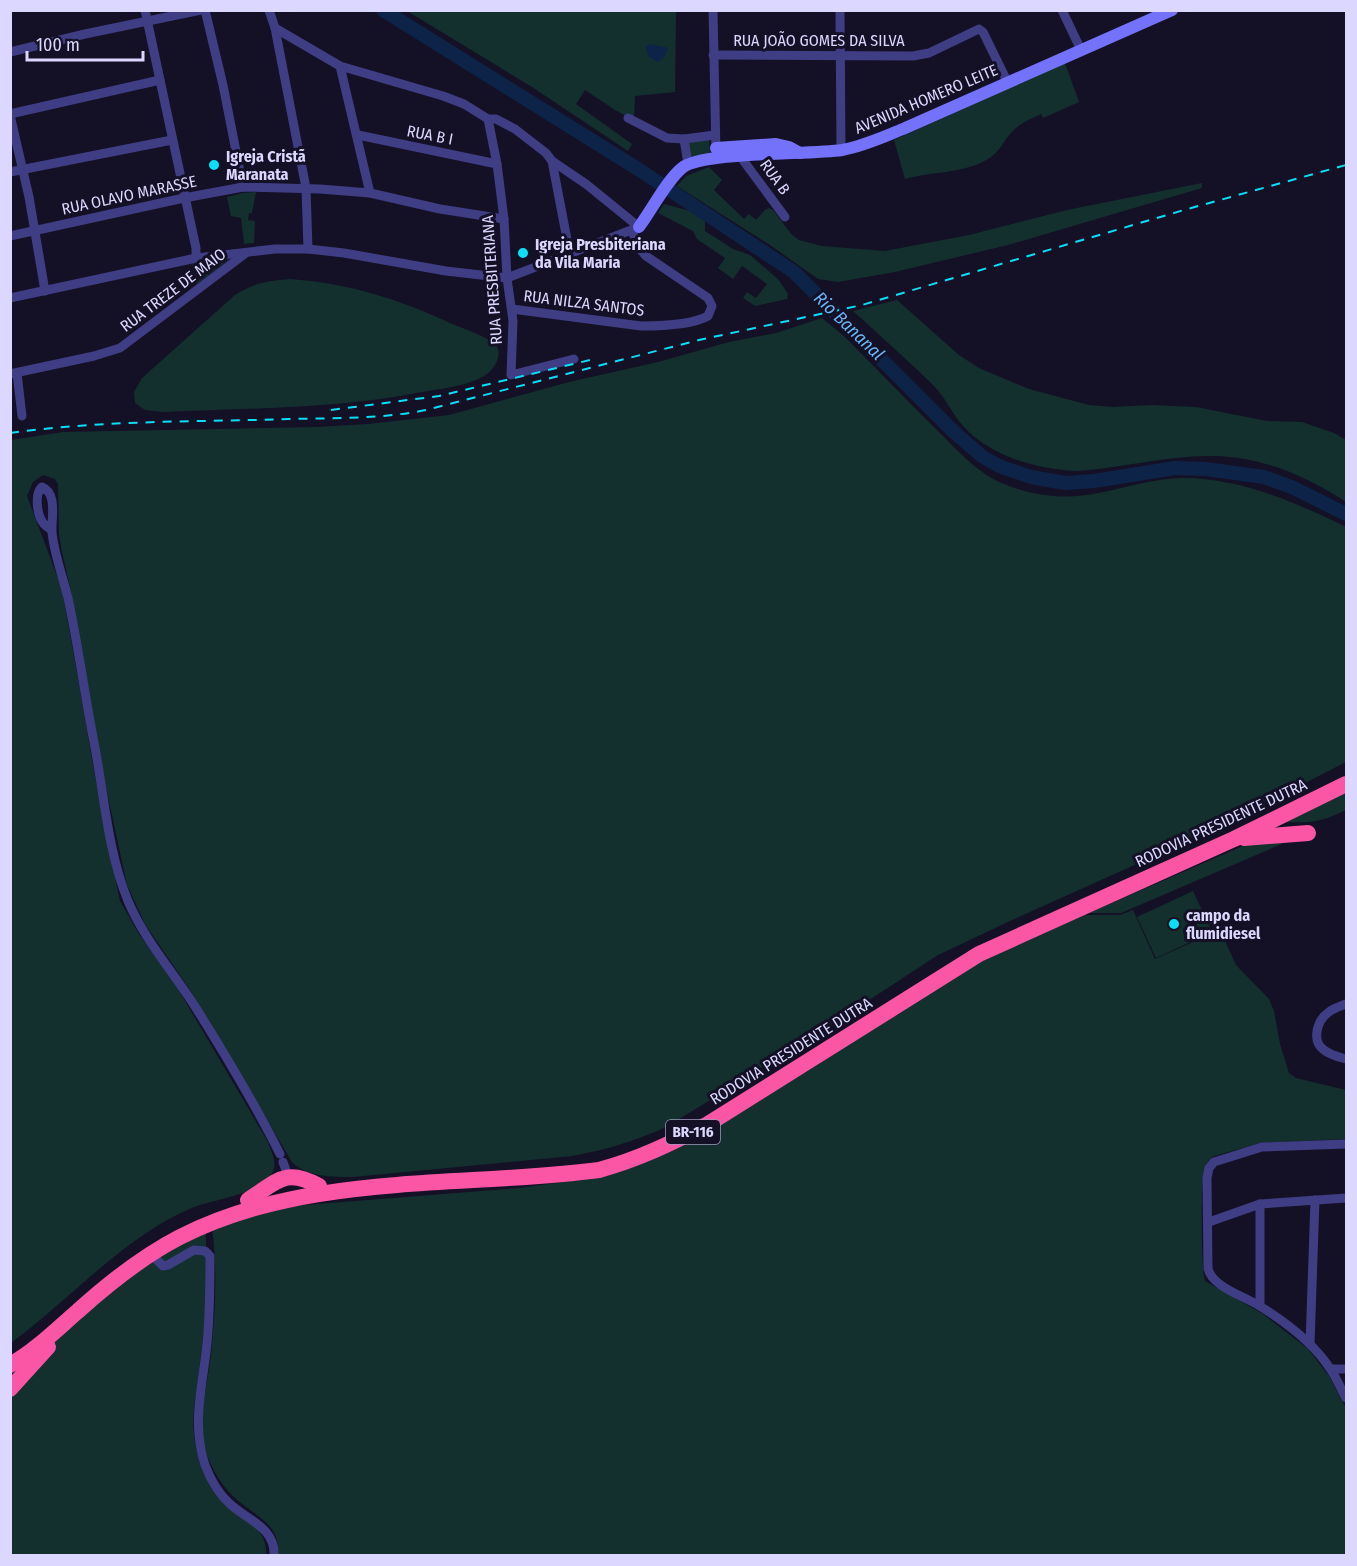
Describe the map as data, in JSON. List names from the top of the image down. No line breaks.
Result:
{"streets":{"highway":["RODOVIA PRESIDENTE DUTRA","BR-116"],"street":["RUA JOÃO GOMES DA SILVA","AVENIDA HOMERO LEITE","RUA B I","RUA B","RUA OLAVO MARASSE","RUA PRESBITERIANA","RUA TREZE DE MAIO","RUA NILZA SANTOS"]},"crossings":[["RUA JOÃO GOMES DA SILVA","AVENIDA HOMERO LEITE"],["AVENIDA HOMERO LEITE","RUA B"],["AVENIDA HOMERO LEITE","RUA NILZA SANTOS"],["RUA B I","RUA PRESBITERIANA"],["RUA OLAVO MARASSE","RUA PRESBITERIANA"],["RUA PRESBITERIANA","RUA NILZA SANTOS"]],"water":["Rio Bananal"],"places":["Igreja Cristã Maranata","Igreja Presbiteriana da Vila Maria","campo da flumidiesel"],"scale_bar":"100 m"}
